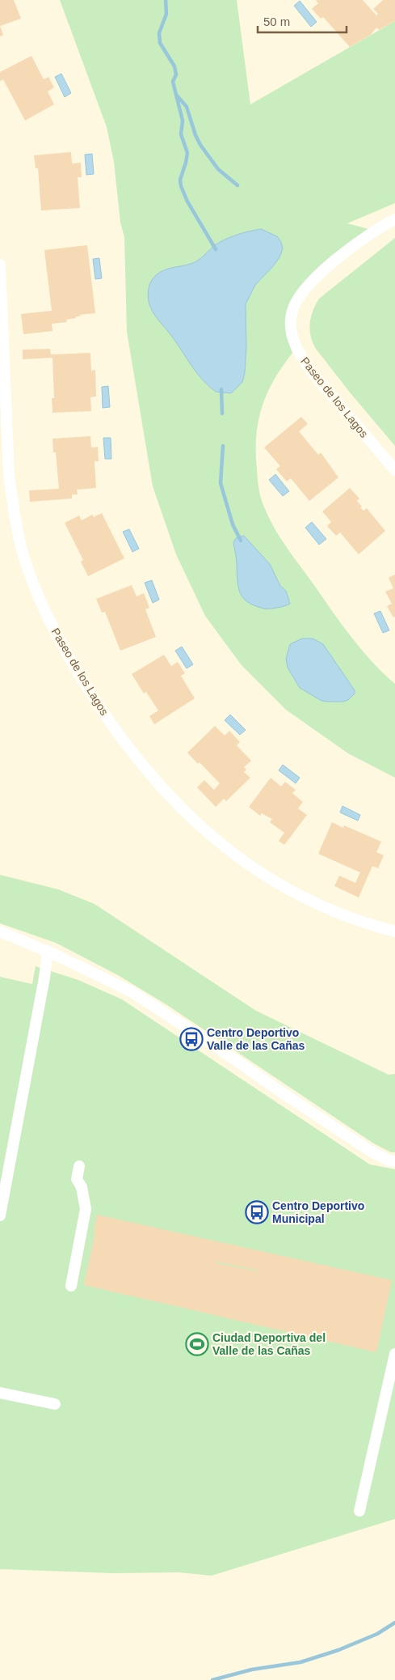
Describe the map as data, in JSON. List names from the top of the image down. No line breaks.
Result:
{"streets":{"street":["Paseo de los Lagos"]},"places":{"bus stop":["Centro Deportivo Valle de las Cañas","Centro Deportivo Municipal"],"sports":["Ciudad Deportiva del Valle de las Cañas"]},"scale_bar":"50 m"}
